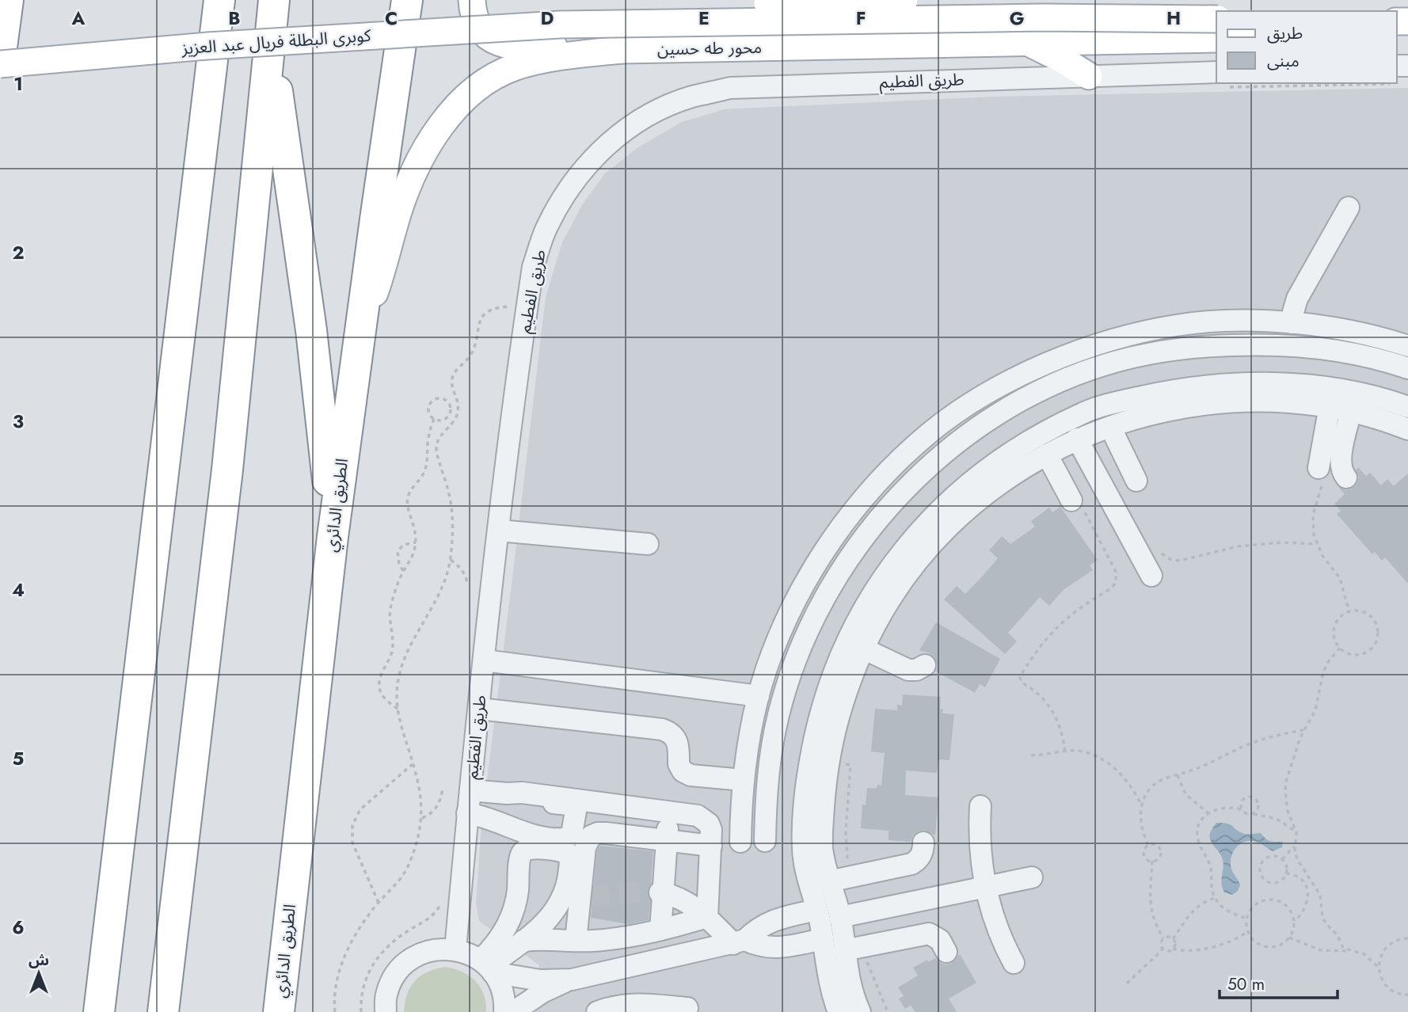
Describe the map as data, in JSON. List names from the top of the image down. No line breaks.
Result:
{"streets":{"highway":["الطريق الدائري"],"main road":["كوبرى البطلة فريال عبد العزيز","محور طه حسين"],"street":["طريق الفطيم"]},"crossings":[["محور طه حسين","الطريق الدائري"]],"legend":["طريق","مبنى"],"scale_bar":"50 m","north":"top","grid":{"columns":["A","B","C","D","E","F","G","H"],"rows":["1","2","3","4","5","6"]}}
